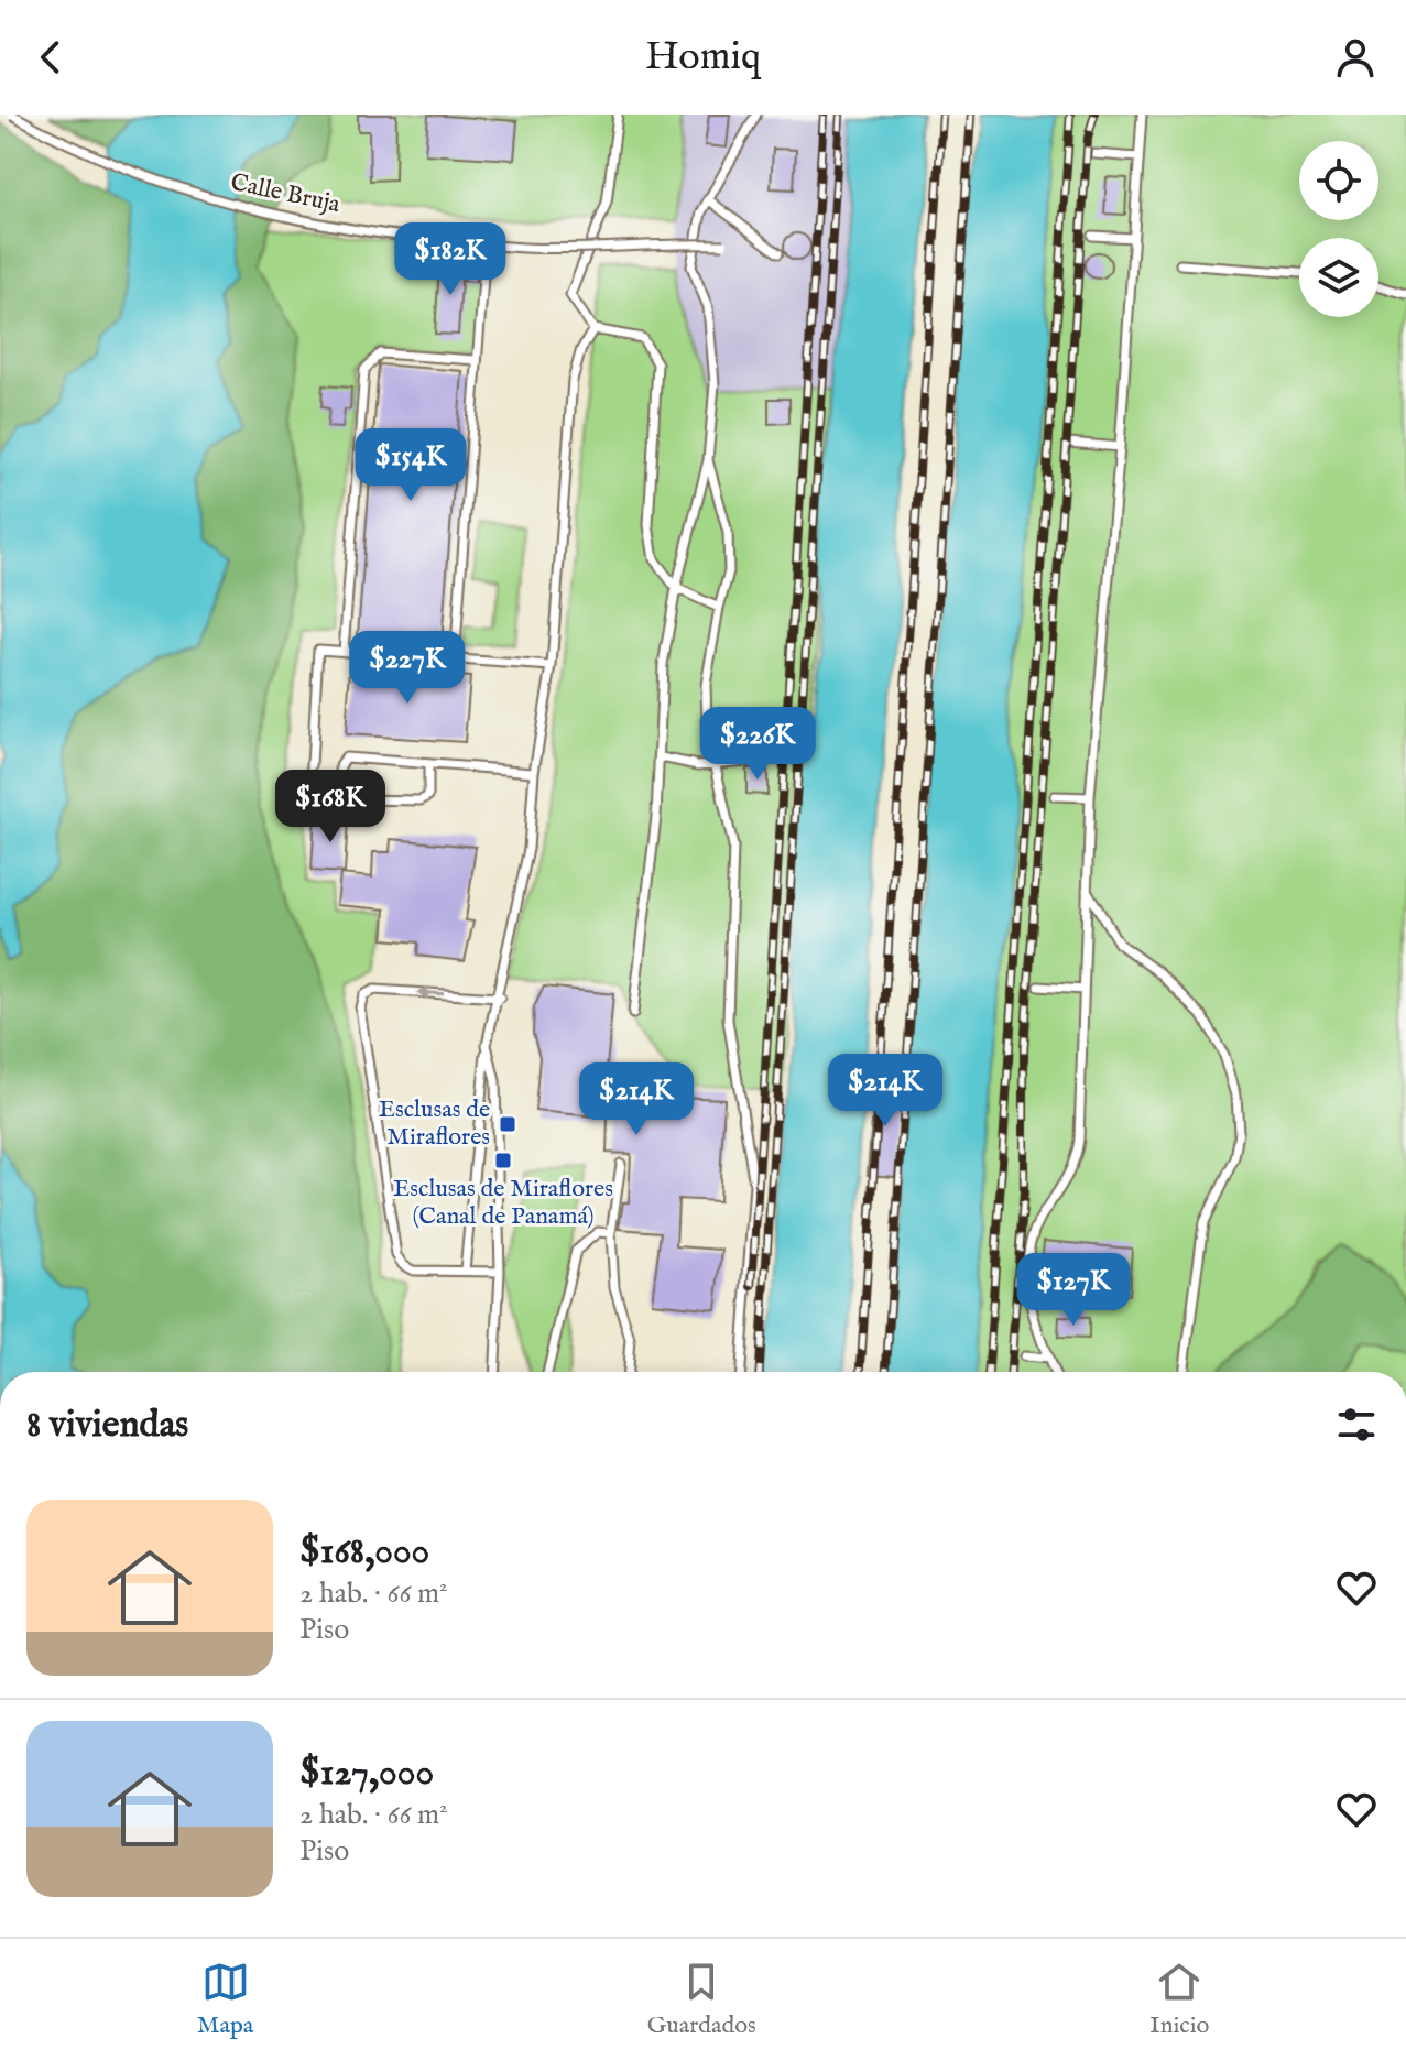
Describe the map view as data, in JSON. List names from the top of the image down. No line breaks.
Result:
{"streets":{"lane":["Calle Bruja"]},"places":{"transit":["Esclusas de Miraflores","Esclusas de Miraflores (Canal de Panamá)"]},"page":{"header":"Homiq","price":["$182K","$154K","$227K","$226K","$168K","$214K","$214K","$127K"],"heading":"8 viviendas","list":[{"name":"$168,000","note":"2 hab. · 66 m² · Piso"},{"name":"$127,000","note":"2 hab. · 66 m² · Piso"}],"tabs":["Mapa","Guardados","Inicio"]}}
